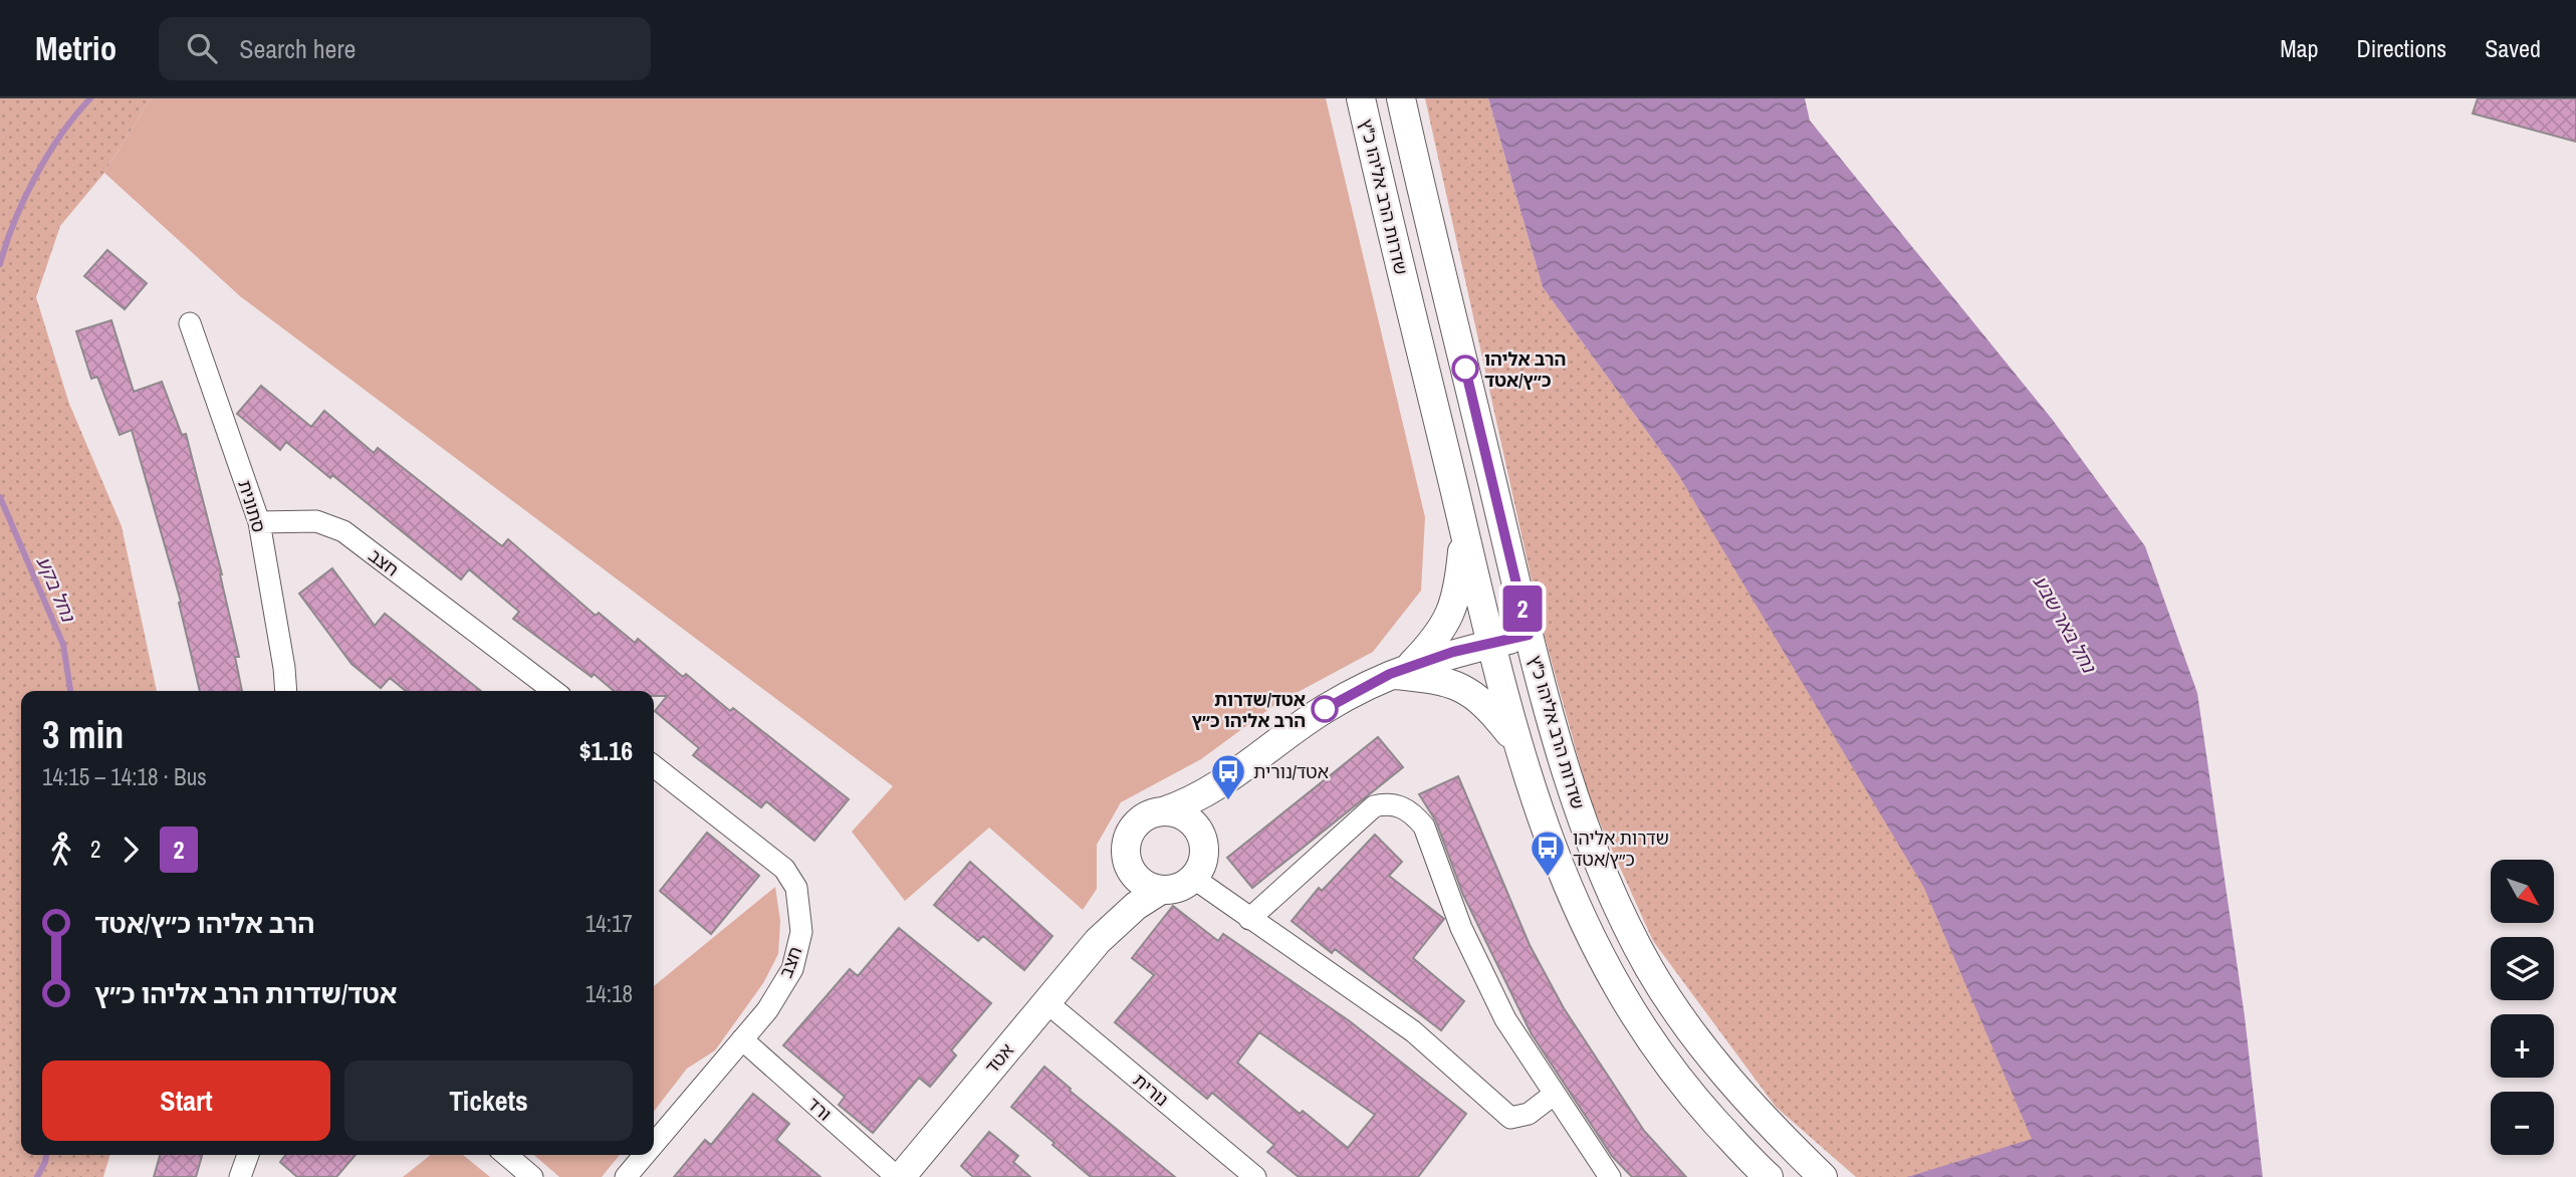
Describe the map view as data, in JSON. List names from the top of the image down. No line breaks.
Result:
{"streets":{"street":["שדרות הרב אליהו כ\"ץ","סתונית","חצב","אטד","נורית","ורד"]},"crossings":[["סתונית","חצב"],["חצב","ורד"],["אטד","נורית"],["אטד","ורד"]],"water":["נחל בקע","נחל באר שבע"],"places":{"other":["הרב אליהו כ״ץ/אטד","אטד/שדרות הרב אליהו כ״ץ"],"bus stop":["אטד/נורית","שדרות אליהו כ״ץ/אטד"]},"lines":["bus line 2"],"north":"bottom right","page":{"header":"Metrio","search":"Search here","nav":["Map","Directions","Saved"],"on_map":"2","heading":["3 min","14:15 – 14:18 · Bus","$1.16"],"legs":["2","2"],"map_buttons":["+","−"],"list":[{"name":"הרב אליהו כ״ץ/אטד","value":"14:17"},{"name":"אטד/שדרות הרב אליהו כ״ץ","value":"14:18"}],"buttons":["Start","Tickets"]}}
